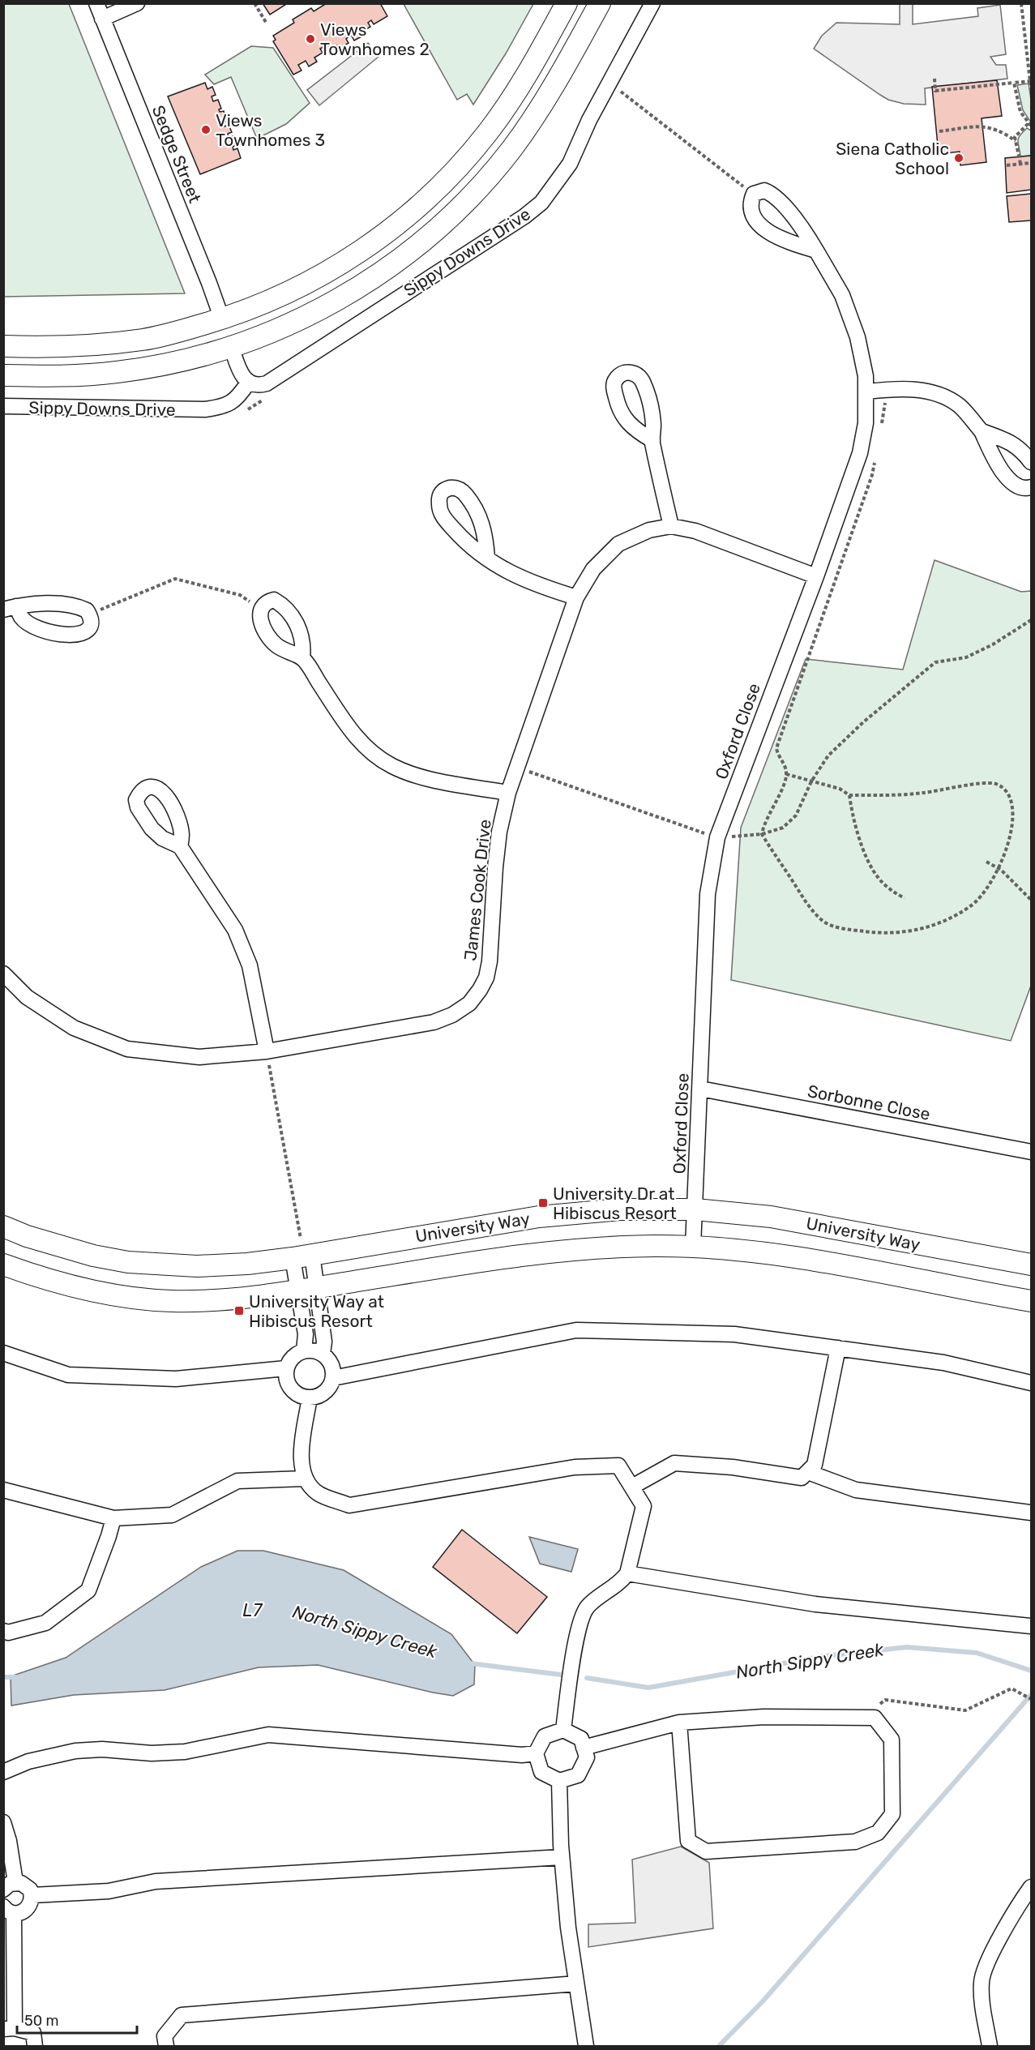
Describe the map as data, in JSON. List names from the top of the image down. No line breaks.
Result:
{"streets":{"main road":["Sippy Downs Drive","University Way"],"street":["Sedge Street","Oxford Close","James Cook Drive","Sorbonne Close"]},"crossings":[["Oxford Close","James Cook Drive"],["Oxford Close","Sorbonne Close"],["Oxford Close","University Way"]],"water":["L7","North Sippy Creek"],"places":{"other":["Views Townhomes 2","Views Townhomes 3","Siena Catholic School"],"transit":["University Dr at Hibiscus Resort","University Way at Hibiscus Resort"]},"scale_bar":"50 m"}
